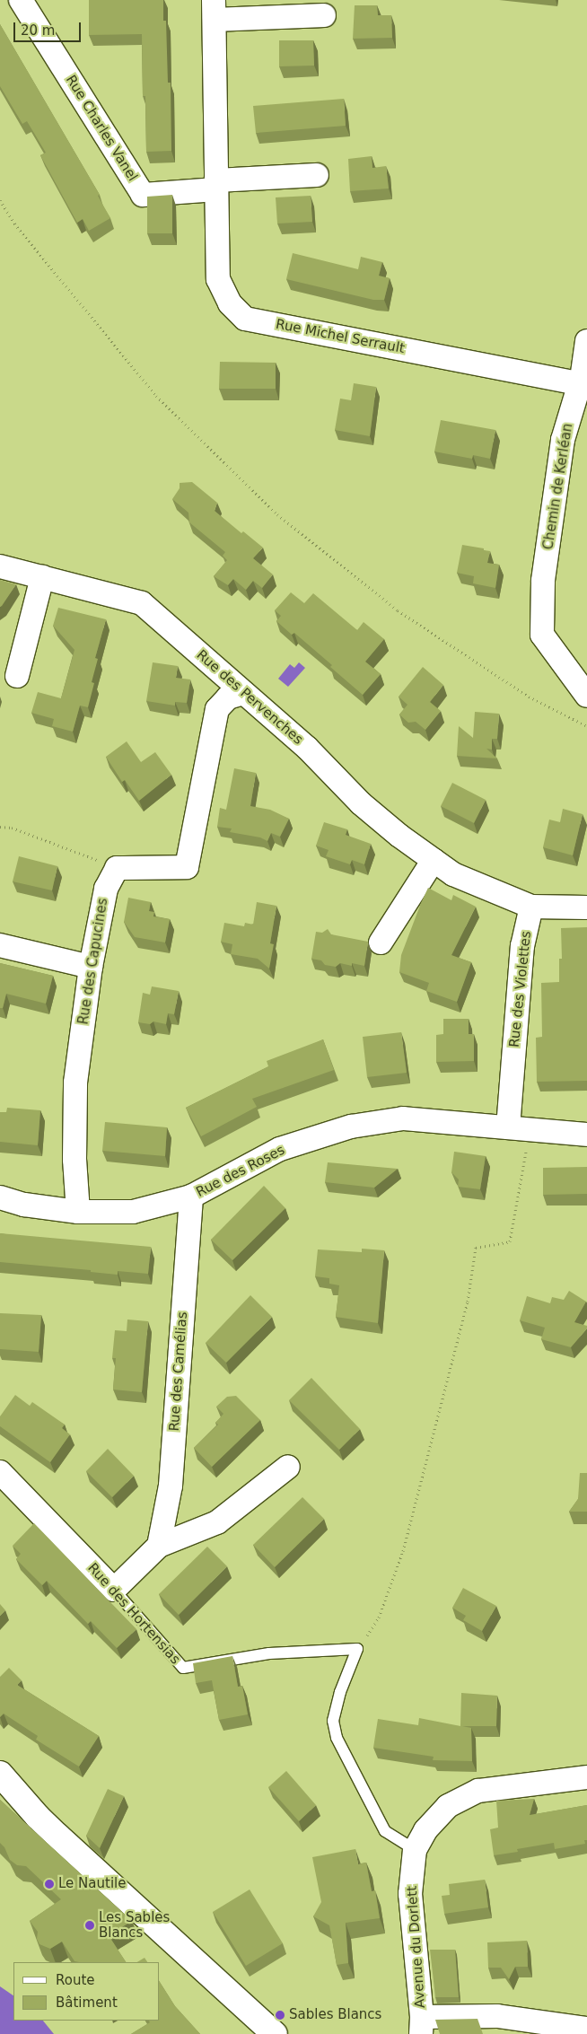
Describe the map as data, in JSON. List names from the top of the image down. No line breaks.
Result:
{"streets":{"street":["Rue Charles Vanel","Rue Michel Serrault","Chemin de Kerléan","Rue des Pervenches","Rue des Capucines","Rue des Violettes","Rue des Roses","Rue des Camélias","Rue des Hortensias","Avenue du Dorlett"]},"crossings":[["Rue Charles Vanel","Rue Michel Serrault"],["Rue Michel Serrault","Chemin de Kerléan"],["Rue des Pervenches","Rue des Violettes"],["Rue des Capucines","Rue des Roses"],["Rue des Violettes","Rue des Roses"],["Rue des Roses","Rue des Camélias"]],"places":["Le Nautile","Les Sables Blancs","Sables Blancs"],"legend":["Route","Bâtiment"],"scale_bar":"20 m"}
